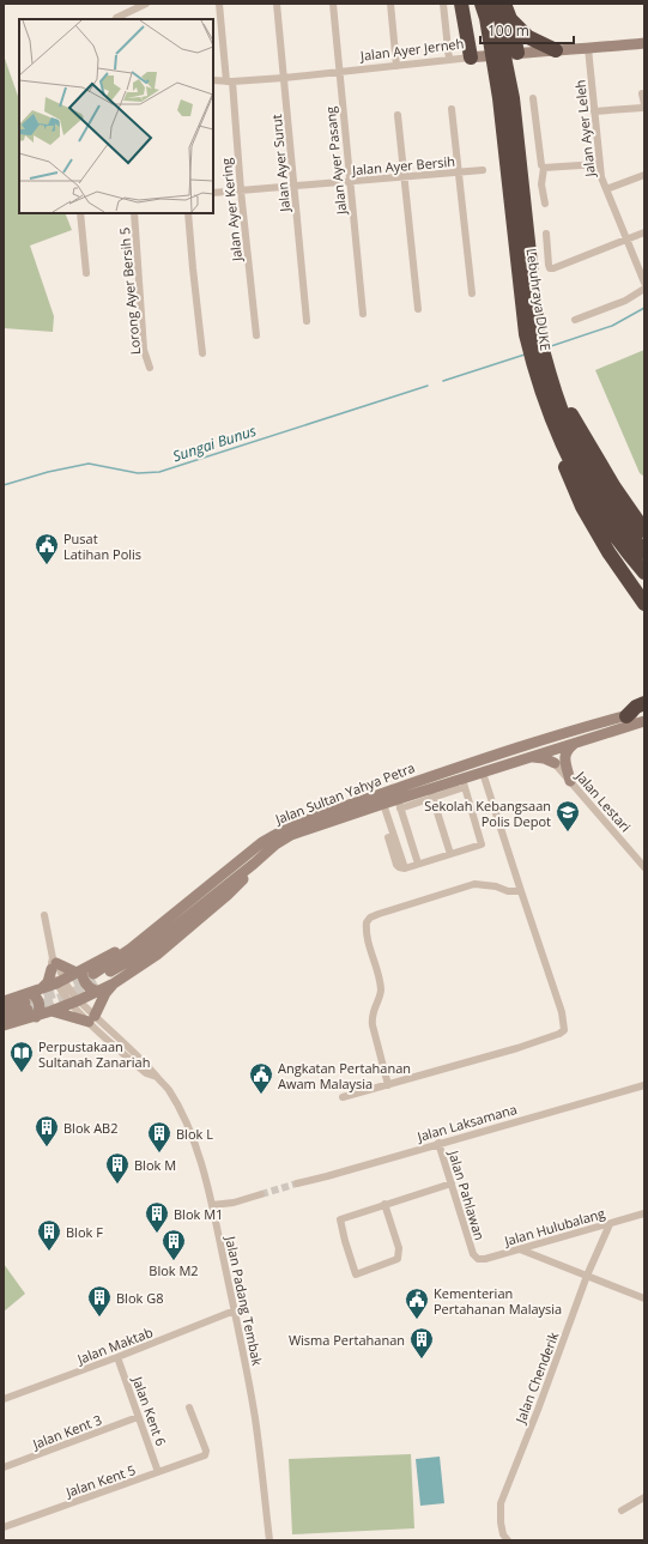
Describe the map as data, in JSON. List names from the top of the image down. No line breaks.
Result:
{"streets":{"highway":["Lebuhraya DUKE"],"main road":["Jalan Ayer Jerneh","Jalan Sultan Yahya Petra"],"street":["Jalan Ayer Leleh","Jalan Ayer Pasang","Jalan Ayer Surut","Jalan Ayer Bersih","Jalan Ayer Kering","Lorong Ayer Bersih 5","Jalan Lestari","Jalan Laksamana","Jalan Pahlawan","Jalan Hulubalang","Jalan Padang Tembak","Jalan Maktab","Jalan Chenderik","Jalan Kent 6","Jalan Kent 3","Jalan Kent 5"]},"crossings":[["Jalan Ayer Jerneh","Jalan Ayer Leleh"],["Jalan Ayer Jerneh","Jalan Ayer Pasang"],["Jalan Ayer Jerneh","Jalan Ayer Surut"],["Jalan Ayer Jerneh","Jalan Ayer Kering"],["Jalan Ayer Pasang","Jalan Ayer Bersih"],["Jalan Ayer Surut","Jalan Ayer Bersih"],["Jalan Ayer Bersih","Jalan Ayer Kering"],["Jalan Sultan Yahya Petra","Jalan Lestari"],["Jalan Laksamana","Jalan Pahlawan"],["Jalan Pahlawan","Jalan Hulubalang"],["Jalan Hulubalang","Jalan Chenderik"],["Jalan Padang Tembak","Jalan Maktab"],["Jalan Maktab","Jalan Kent 6"],["Jalan Kent 6","Jalan Kent 3"],["Jalan Kent 6","Jalan Kent 5"]],"water":["Sungai Bunus"],"places":{"public building":["Pusat Latihan Polis","Angkatan Pertahanan Awam Malaysia","Kementerian Pertahanan Malaysia"],"school or university":["Sekolah Kebangsaan Polis Depot"],"library":["Perpustakaan Sultanah Zanariah"],"building":["Blok AB2","Blok L","Blok M","Blok M1","Blok F","Blok M2","Blok G8","Wisma Pertahanan"]},"scale_bar":"100 m"}
